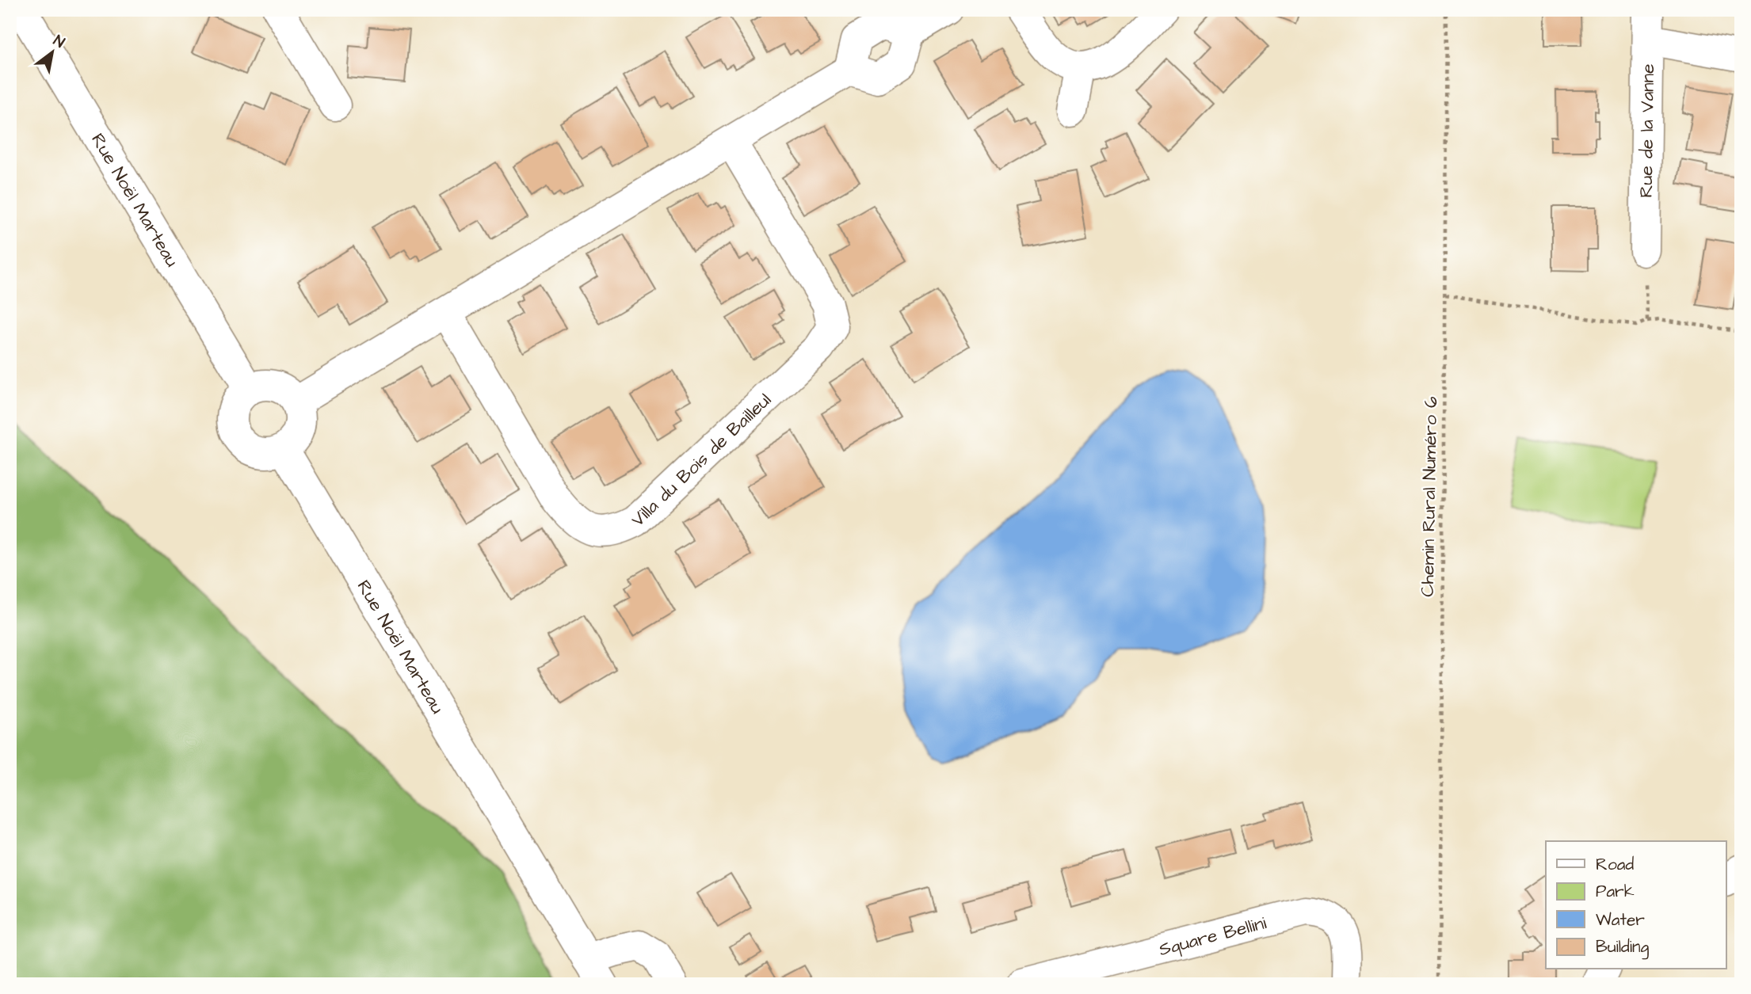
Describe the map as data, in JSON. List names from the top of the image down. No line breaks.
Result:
{"streets":{"street":["Rue de la Vanne","Rue Noël Marteau","Villa du Bois de Bailleul","Square Bellini"],"path":["Chemin Rural Numéro 6"]},"legend":["Road","Park","Water","Building"],"north":"top right"}
